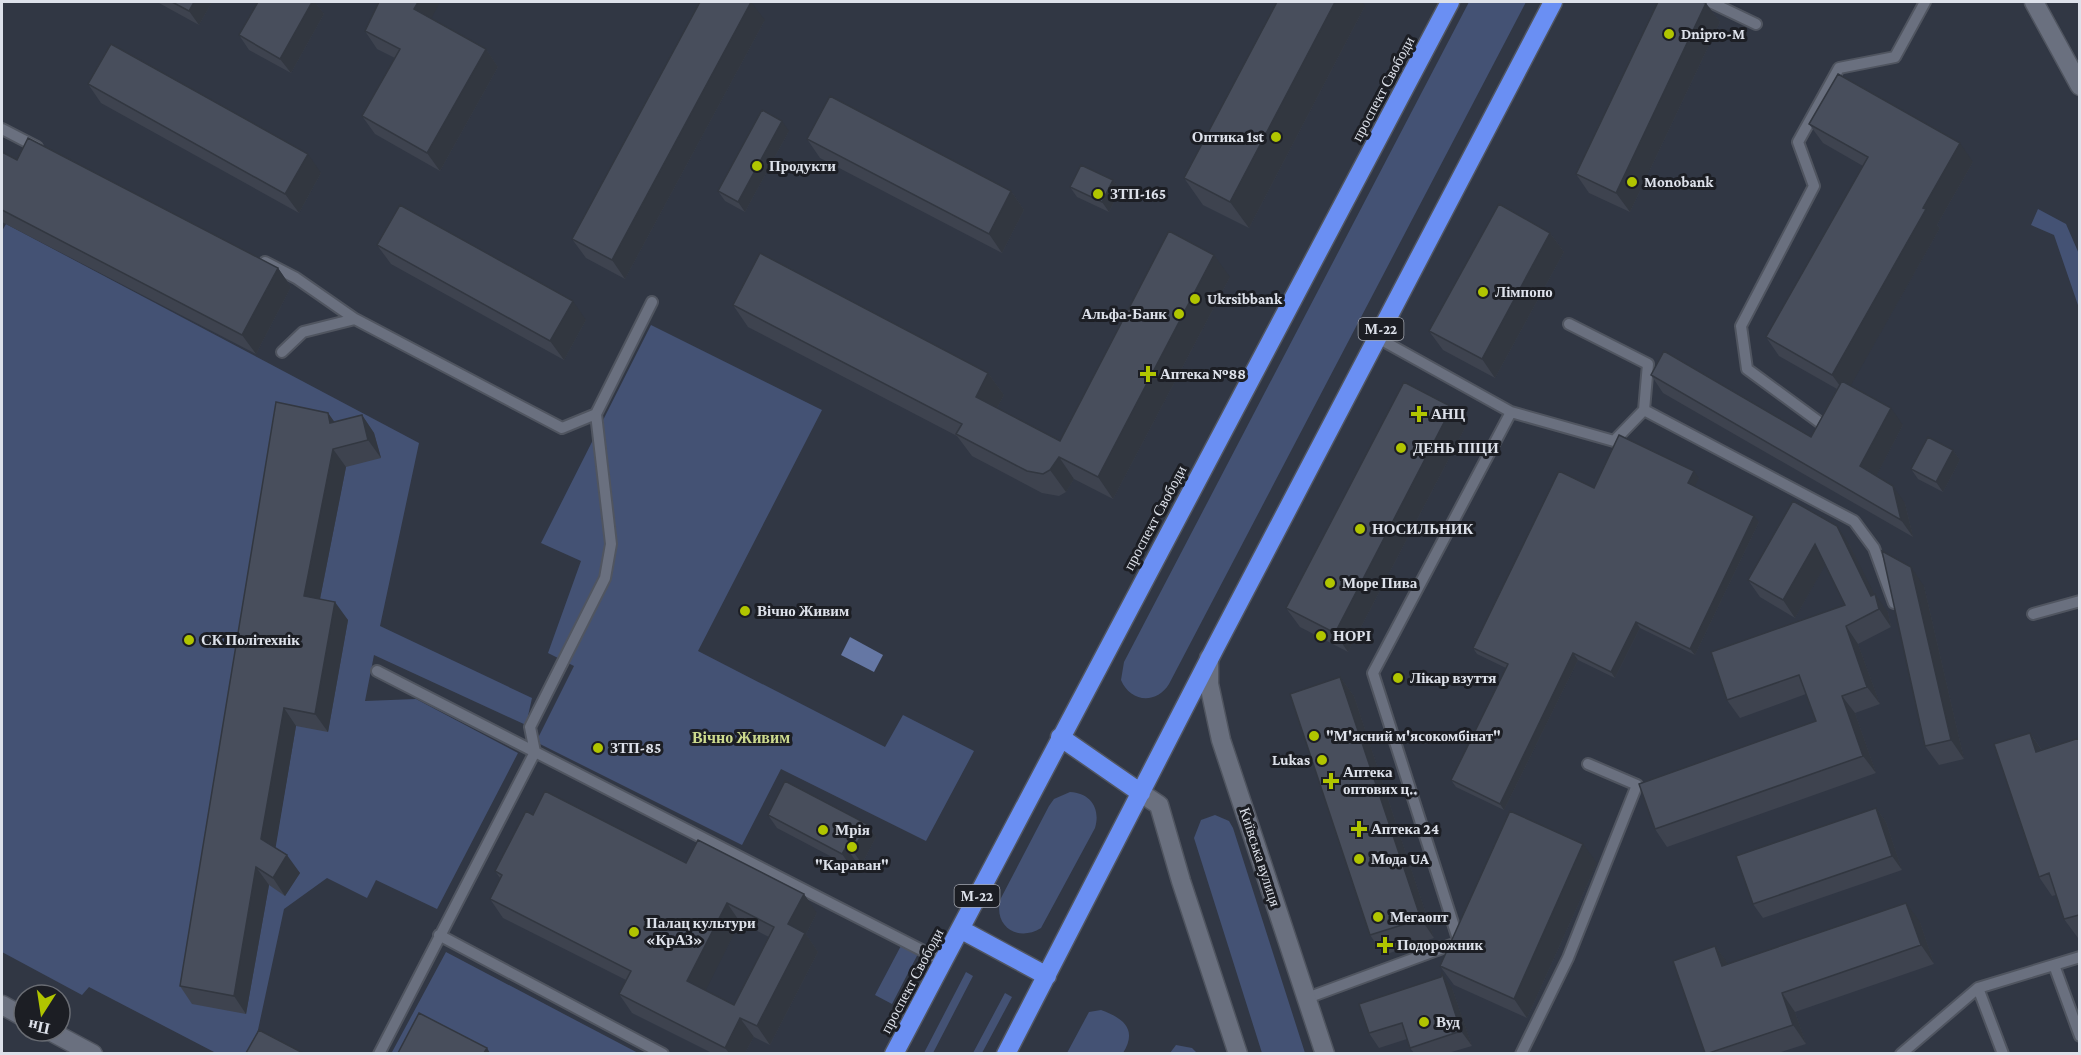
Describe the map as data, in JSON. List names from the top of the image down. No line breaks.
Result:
{"streets":{"highway":["проспект Свободи","М-22"],"main road":["Київська вулиця"]},"crossings":[["М-22","Київська вулиця"]],"districts":["Вічно Живим"],"places":{"other":["Dnipro-M","Оптика 1st","Продукти","Monobank","ЗТП-165","Лімпопо","Ukrsibbank","Альфа-Банк","ДЕНЬ ПІЦИ","НОСИЛЬНИК","Море Пива","Вічно Живим","НОРІ","СК Політехнік","Лікар взуття","\"М'ясний м'ясокомбінат\"","ЗТП-85","Lukas","Мрія","\"Караван\"","Мода UA","Мегаопт","Палац культури «КрАЗ»","Вуд"],"health":["Аптека №88","АНЦ","Аптека оптових ц‥","Аптека 24","Подорожник"]},"north":"bottom"}
